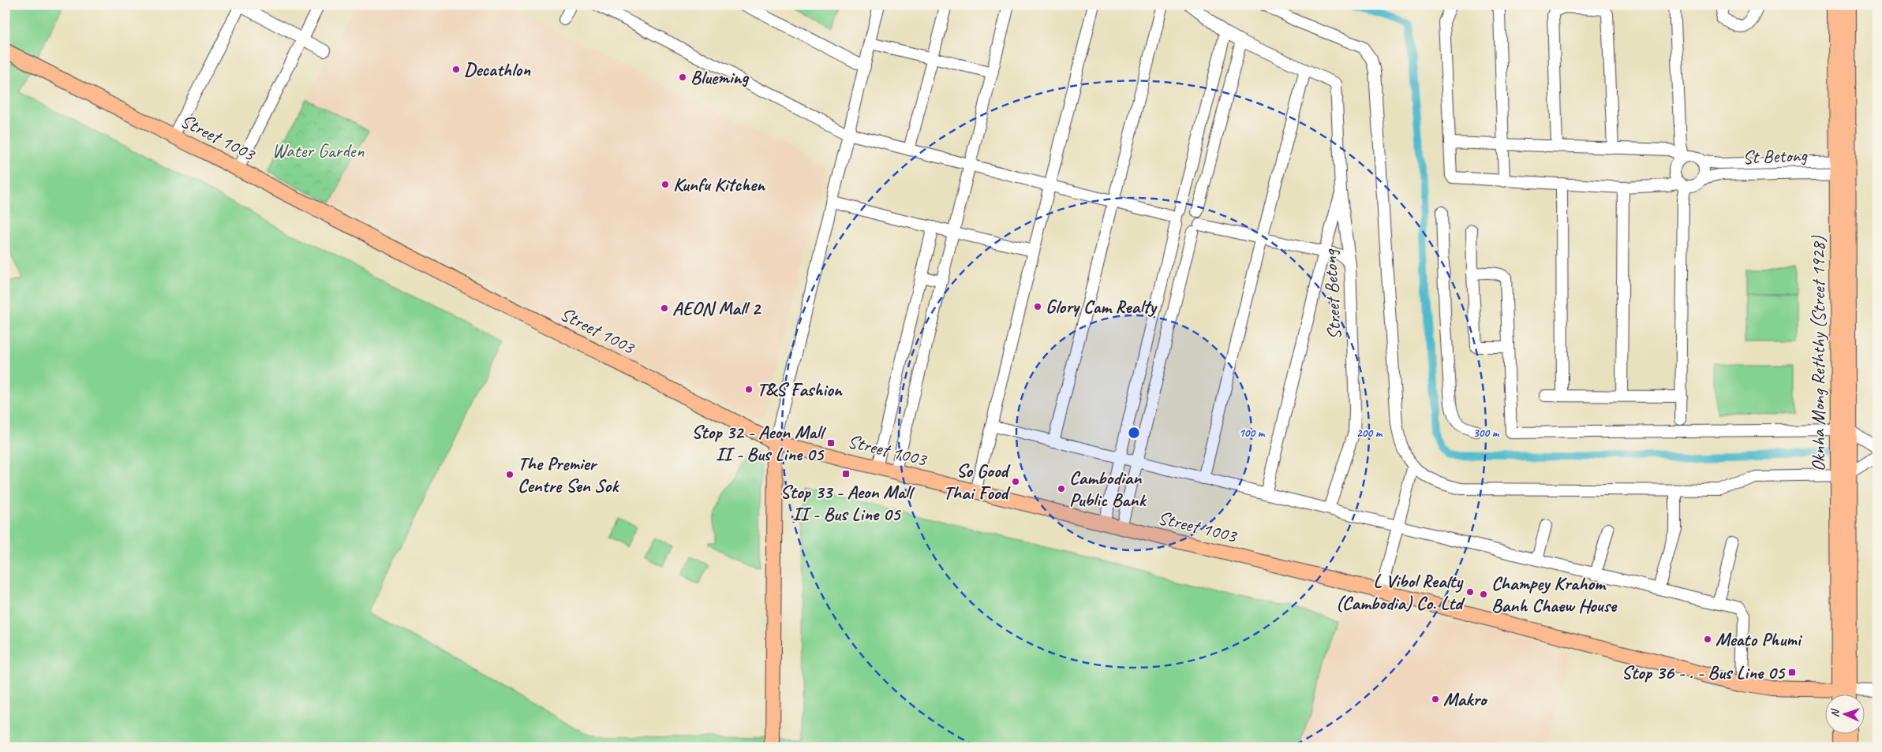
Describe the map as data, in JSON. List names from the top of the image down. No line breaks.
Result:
{"streets":{"main road":["Street 1003","Oknha Mong Reththy (Street 1928)"],"street":["St Betong","Street Betong"]},"crossings":[["St Betong","Oknha Mong Reththy (Street 1928)"]],"parks":["Water Garden"],"places":{"other":["Decathlon","Blueming","Kunfu Kitchen","Glory Cam Realty","AEON Mall 2","T&S Fashion","The Premier Centre Sen Sok","So Good Thai Food","Cambodian Public Bank","L Vibol Realty (Cambodia) Co. Ltd","Champey Krahom Banh Chaew House","Meato Phumi","Makro"],"transit":["Stop 32 - Aeon Mall II - Bus Line 05","Stop 33 - Aeon Mall II - Bus Line 05","Stop 36 - . - Bus Line 05"]},"north":"left","rings":["100 m","200 m","300 m"]}
